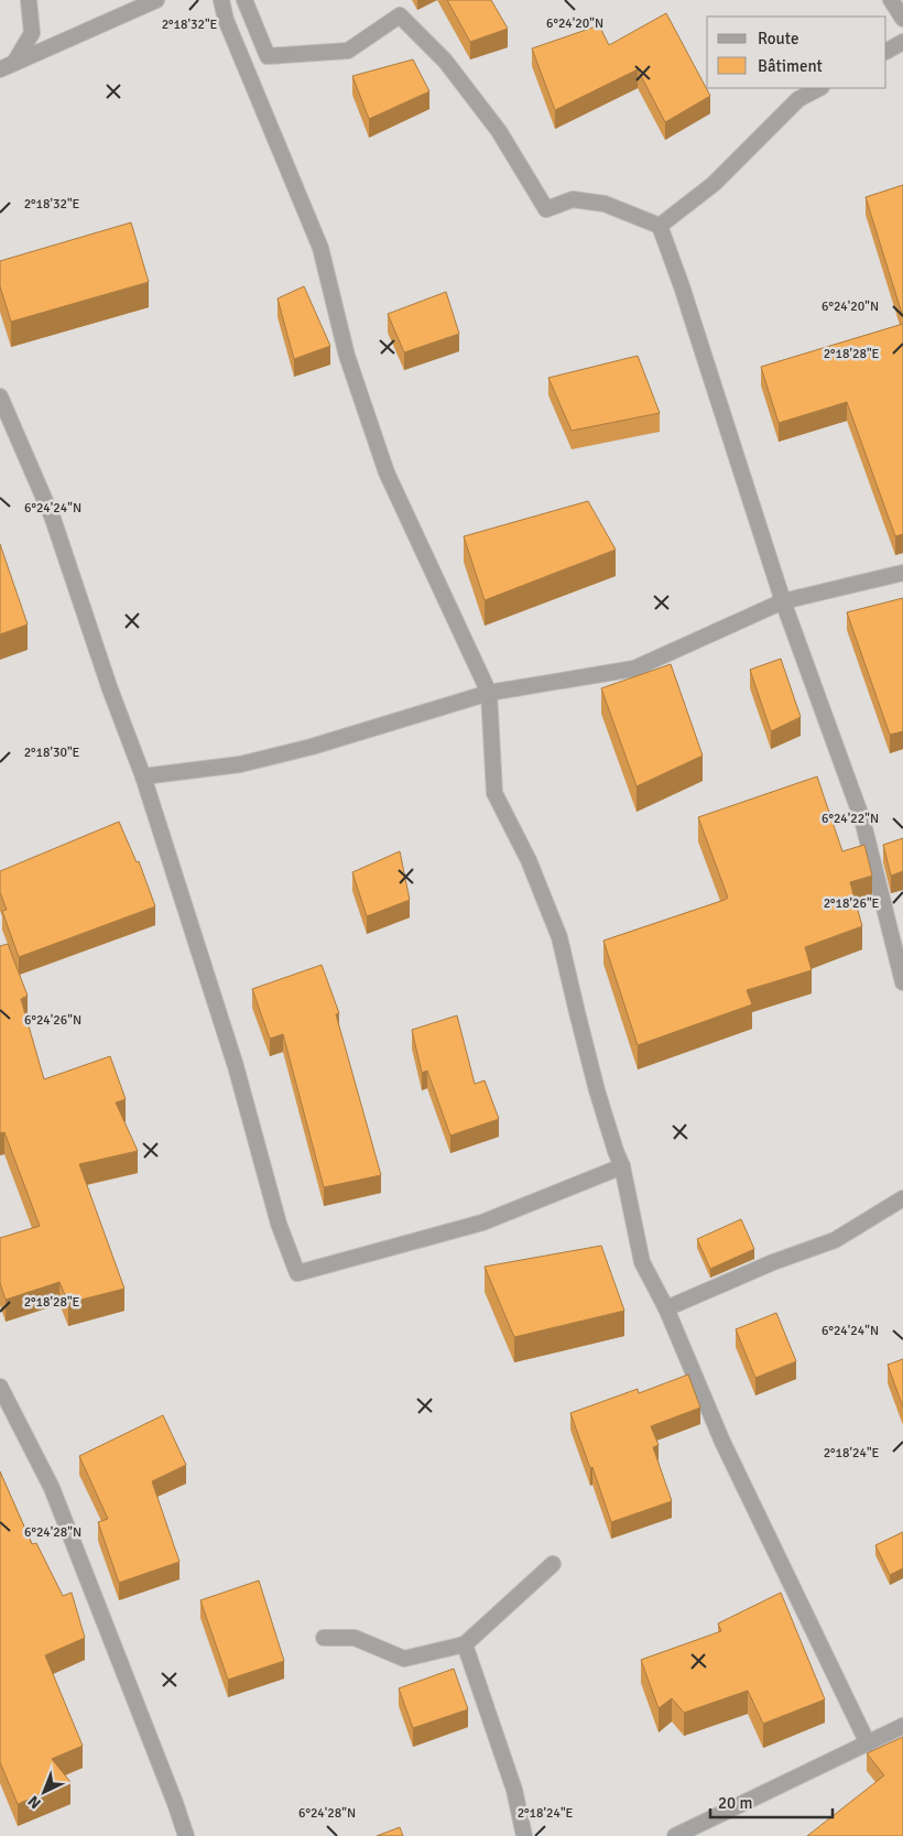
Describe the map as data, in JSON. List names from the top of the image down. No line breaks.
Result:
{"legend":["Route","Bâtiment"],"scale_bar":"20 m","north":"bottom left","coordinates":["6°24'20\"N","2°18'32\"E","2°18'28\"E","6°24'24\"N","2°18'30\"E","6°24'22\"N","2°18'26\"E","6°24'26\"N","2°18'24\"E","6°24'28\"N"]}
